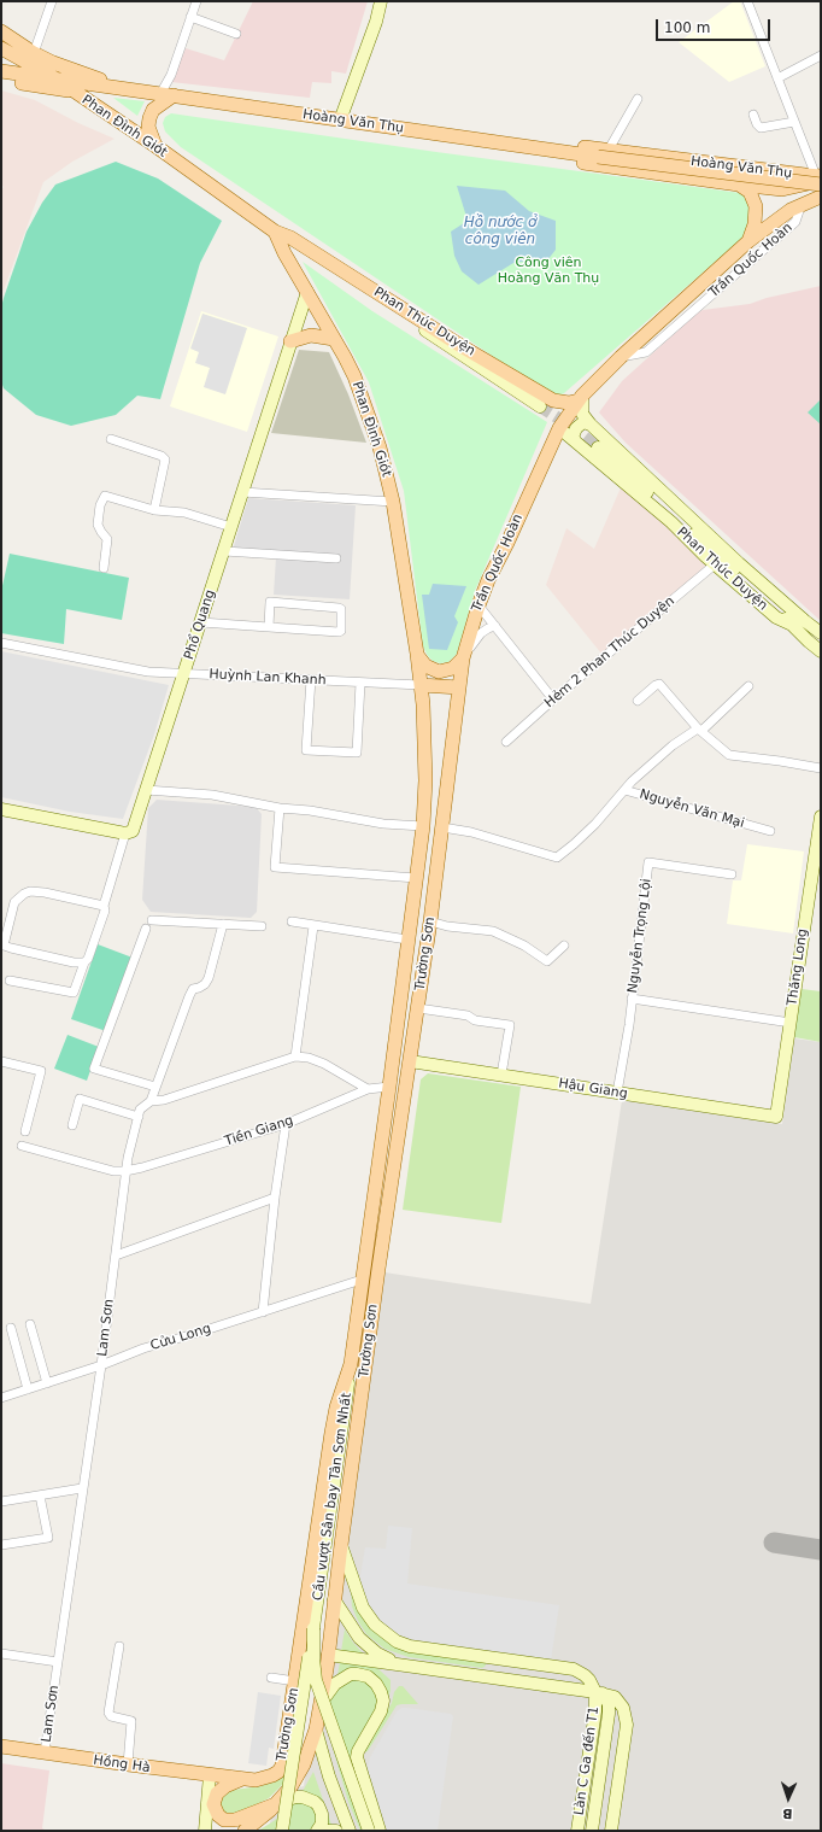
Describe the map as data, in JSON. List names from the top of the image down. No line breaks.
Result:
{"streets":{"main road":["Hoàng Văn Thụ","Phan Đình Giót","Trần Quốc Hoàn","Phan Thúc Duyện","Trường Sơn","Hồng Hà"],"street":["Phổ Quang","Hẻm 2 Phan Thúc Duyện","Huỳnh Lan Khanh","Nguyễn Văn Mại","Nguyễn Trọng Lội","Thăng Long","Hậu Giang","Tiền Giang","Lam Sơn","Cửu Long","Cầu vượt Sân bay Tân Sơn Nhất","Làn C Ga đến T1"]},"crossings":[["Phan Đình Giót","Phan Thúc Duyện"],["Phan Đình Giót","Phổ Quang"],["Phan Đình Giót","Huỳnh Lan Khanh"],["Phan Đình Giót","Trường Sơn"],["Trần Quốc Hoàn","Phan Thúc Duyện"],["Trần Quốc Hoàn","Nguyễn Văn Mại"],["Trần Quốc Hoàn","Trường Sơn"],["Phan Thúc Duyện","Hẻm 2 Phan Thúc Duyện"],["Phổ Quang","Huỳnh Lan Khanh"],["Nguyễn Văn Mại","Trường Sơn"],["Nguyễn Trọng Lội","Hậu Giang"],["Trường Sơn","Hậu Giang"],["Trường Sơn","Tiền Giang"],["Trường Sơn","Cửu Long"],["Trường Sơn","Cầu vượt Sân bay Tân Sơn Nhất"],["Trường Sơn","Hồng Hà"],["Thăng Long","Hậu Giang"],["Tiền Giang","Lam Sơn"],["Lam Sơn","Cửu Long"],["Lam Sơn","Hồng Hà"]],"water":["Hồ nước ở công viên"],"parks":["Công viên Hoàng Văn Thụ"],"scale_bar":"100 m","north":"bottom"}
